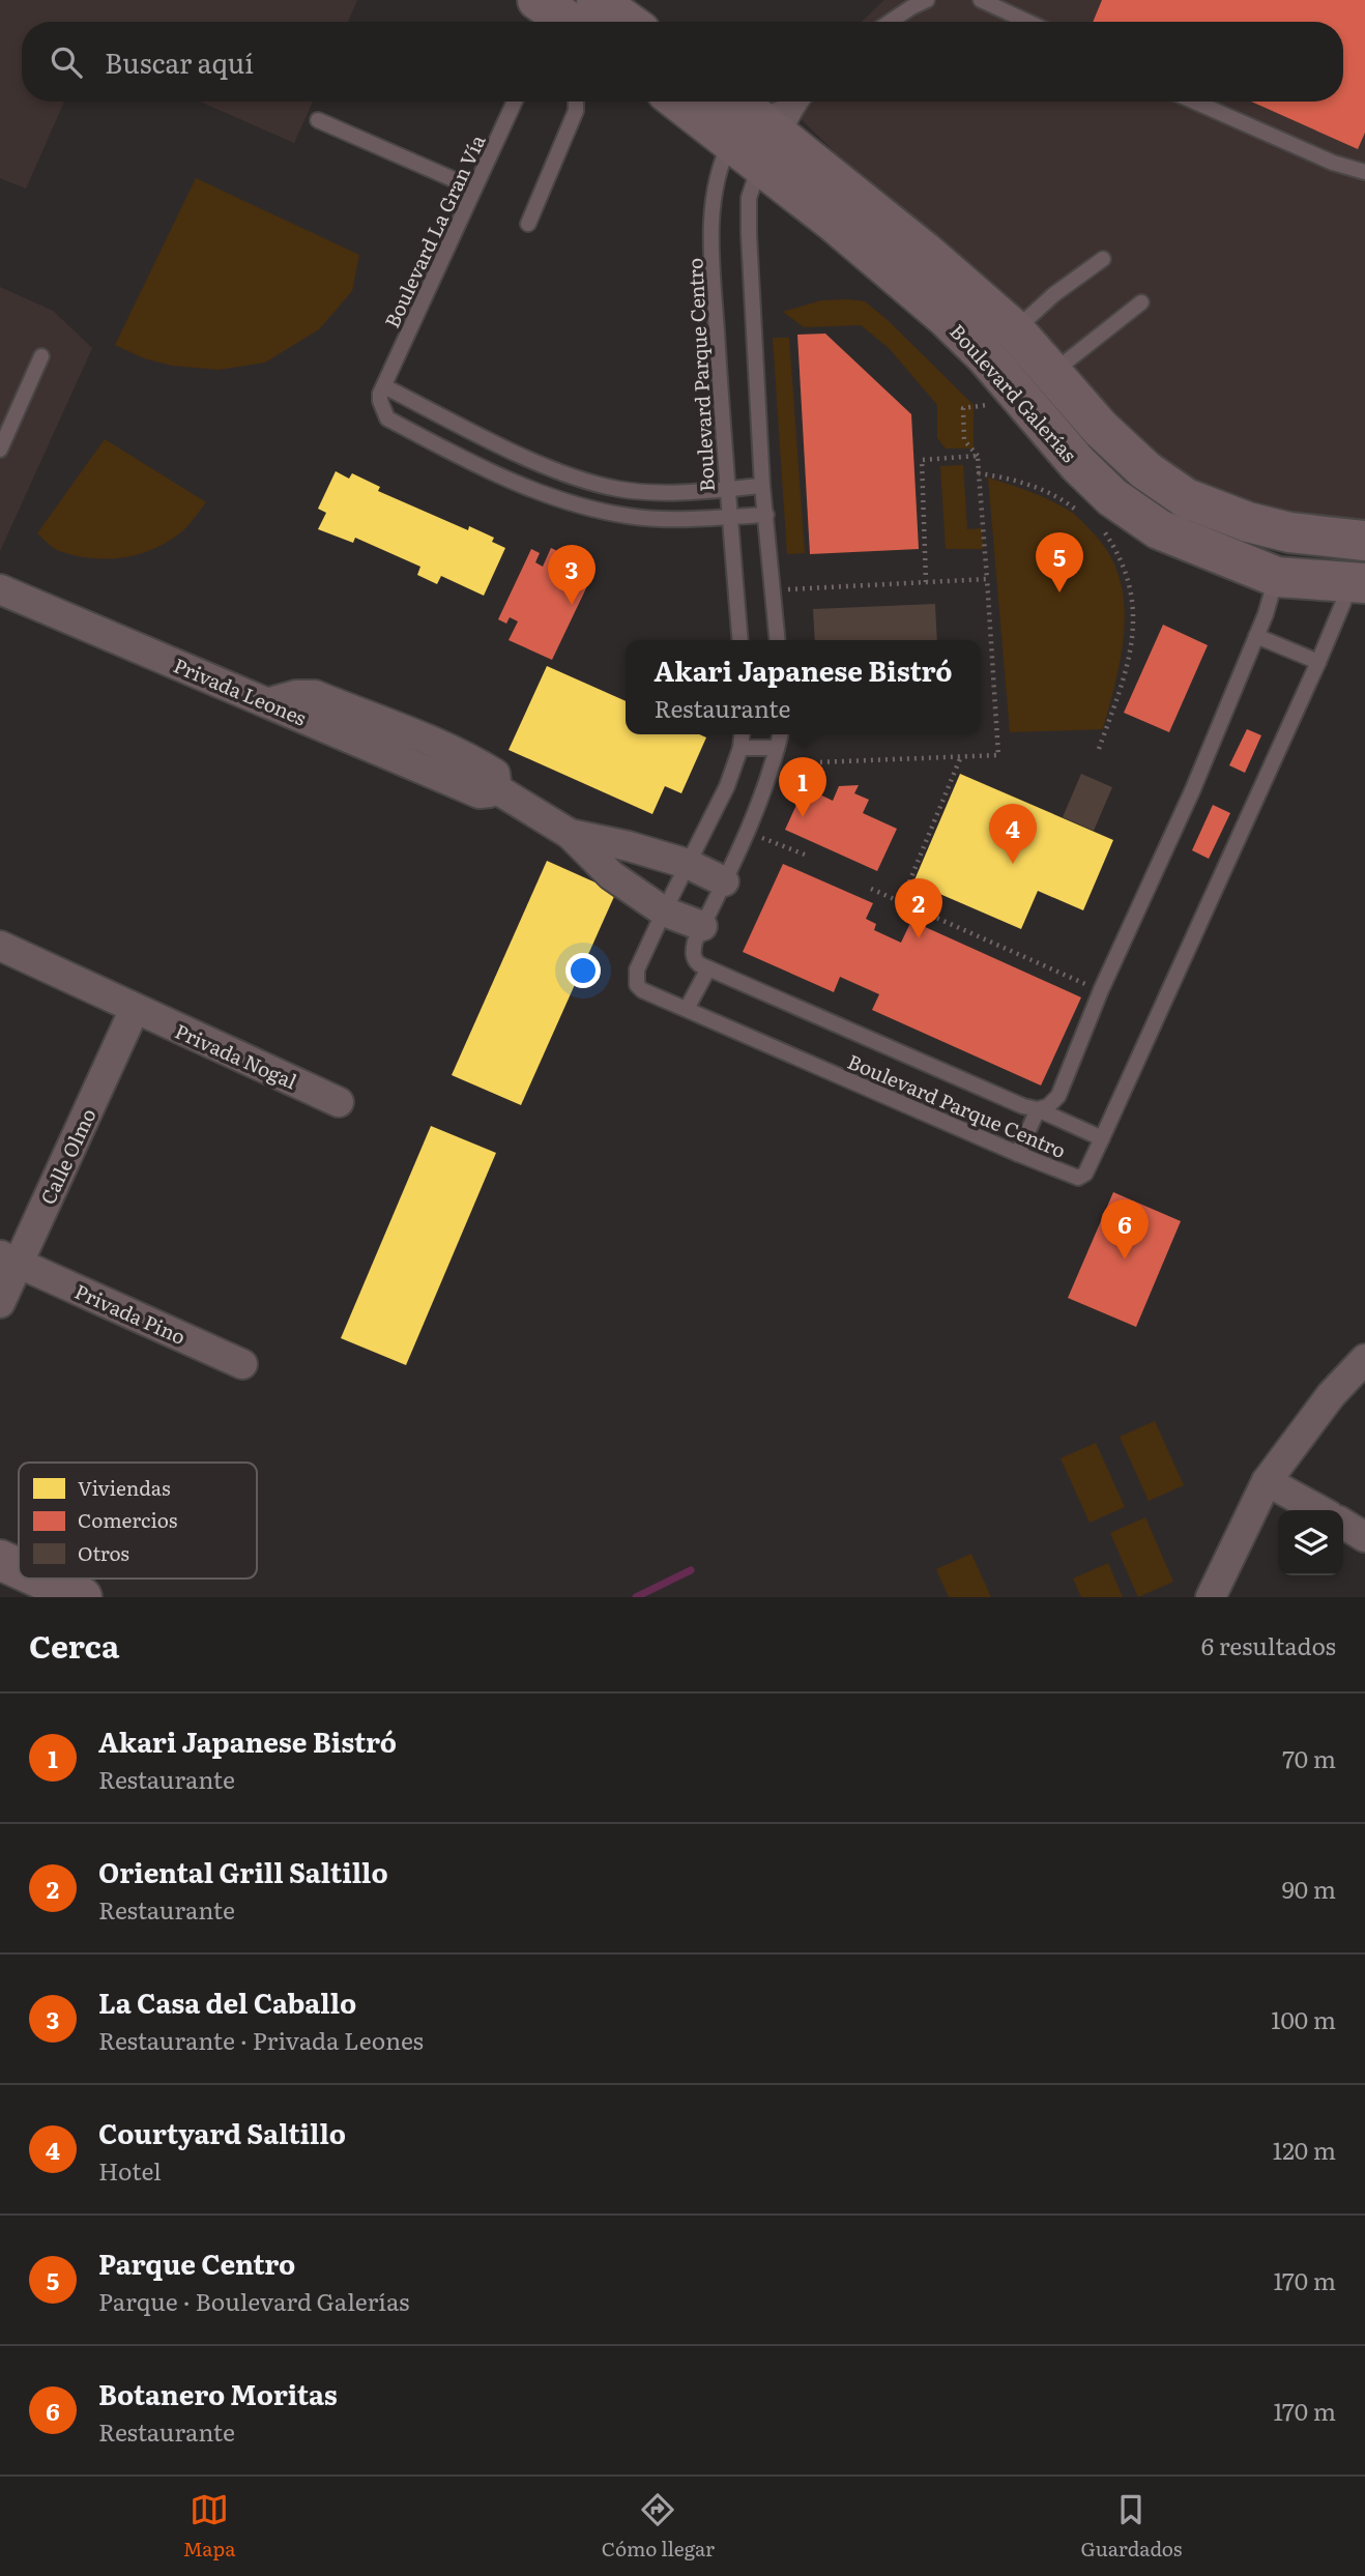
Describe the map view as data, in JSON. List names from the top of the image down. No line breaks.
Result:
{"streets":{"street":["Boulevard Galerías","Privada Leones","Privada Nogal","Calle Olmo","Privada Pino"],"lane":["Boulevard La Gran Vía","Boulevard Parque Centro"]},"crossings":[["Boulevard La Gran Vía","Boulevard Parque Centro"],["Boulevard Parque Centro","Boulevard Galerías"],["Privada Nogal","Calle Olmo"],["Calle Olmo","Privada Pino"]],"legend":["Viviendas","Comercios","Otros"],"page":{"search":"Buscar aquí","pins":["5","3","1","4","2","6"],"popup":["Akari Japanese Bistró","Restaurante"],"heading":["Cerca","6 resultados"],"list":[{"mark":"1","name":"Akari Japanese Bistró","note":"Restaurante","value":"70 m"},{"mark":"2","name":"Oriental Grill Saltillo","note":"Restaurante","value":"90 m"},{"mark":"3","name":"La Casa del Caballo","note":"Restaurante · Privada Leones","value":"100 m"},{"mark":"4","name":"Courtyard Saltillo","note":"Hotel","value":"120 m"},{"mark":"5","name":"Parque Centro","note":"Parque · Boulevard Galerías","value":"170 m"},{"mark":"6","name":"Botanero Moritas","note":"Restaurante","value":"170 m"}],"nav":["Mapa","Cómo llegar","Guardados"]}}
